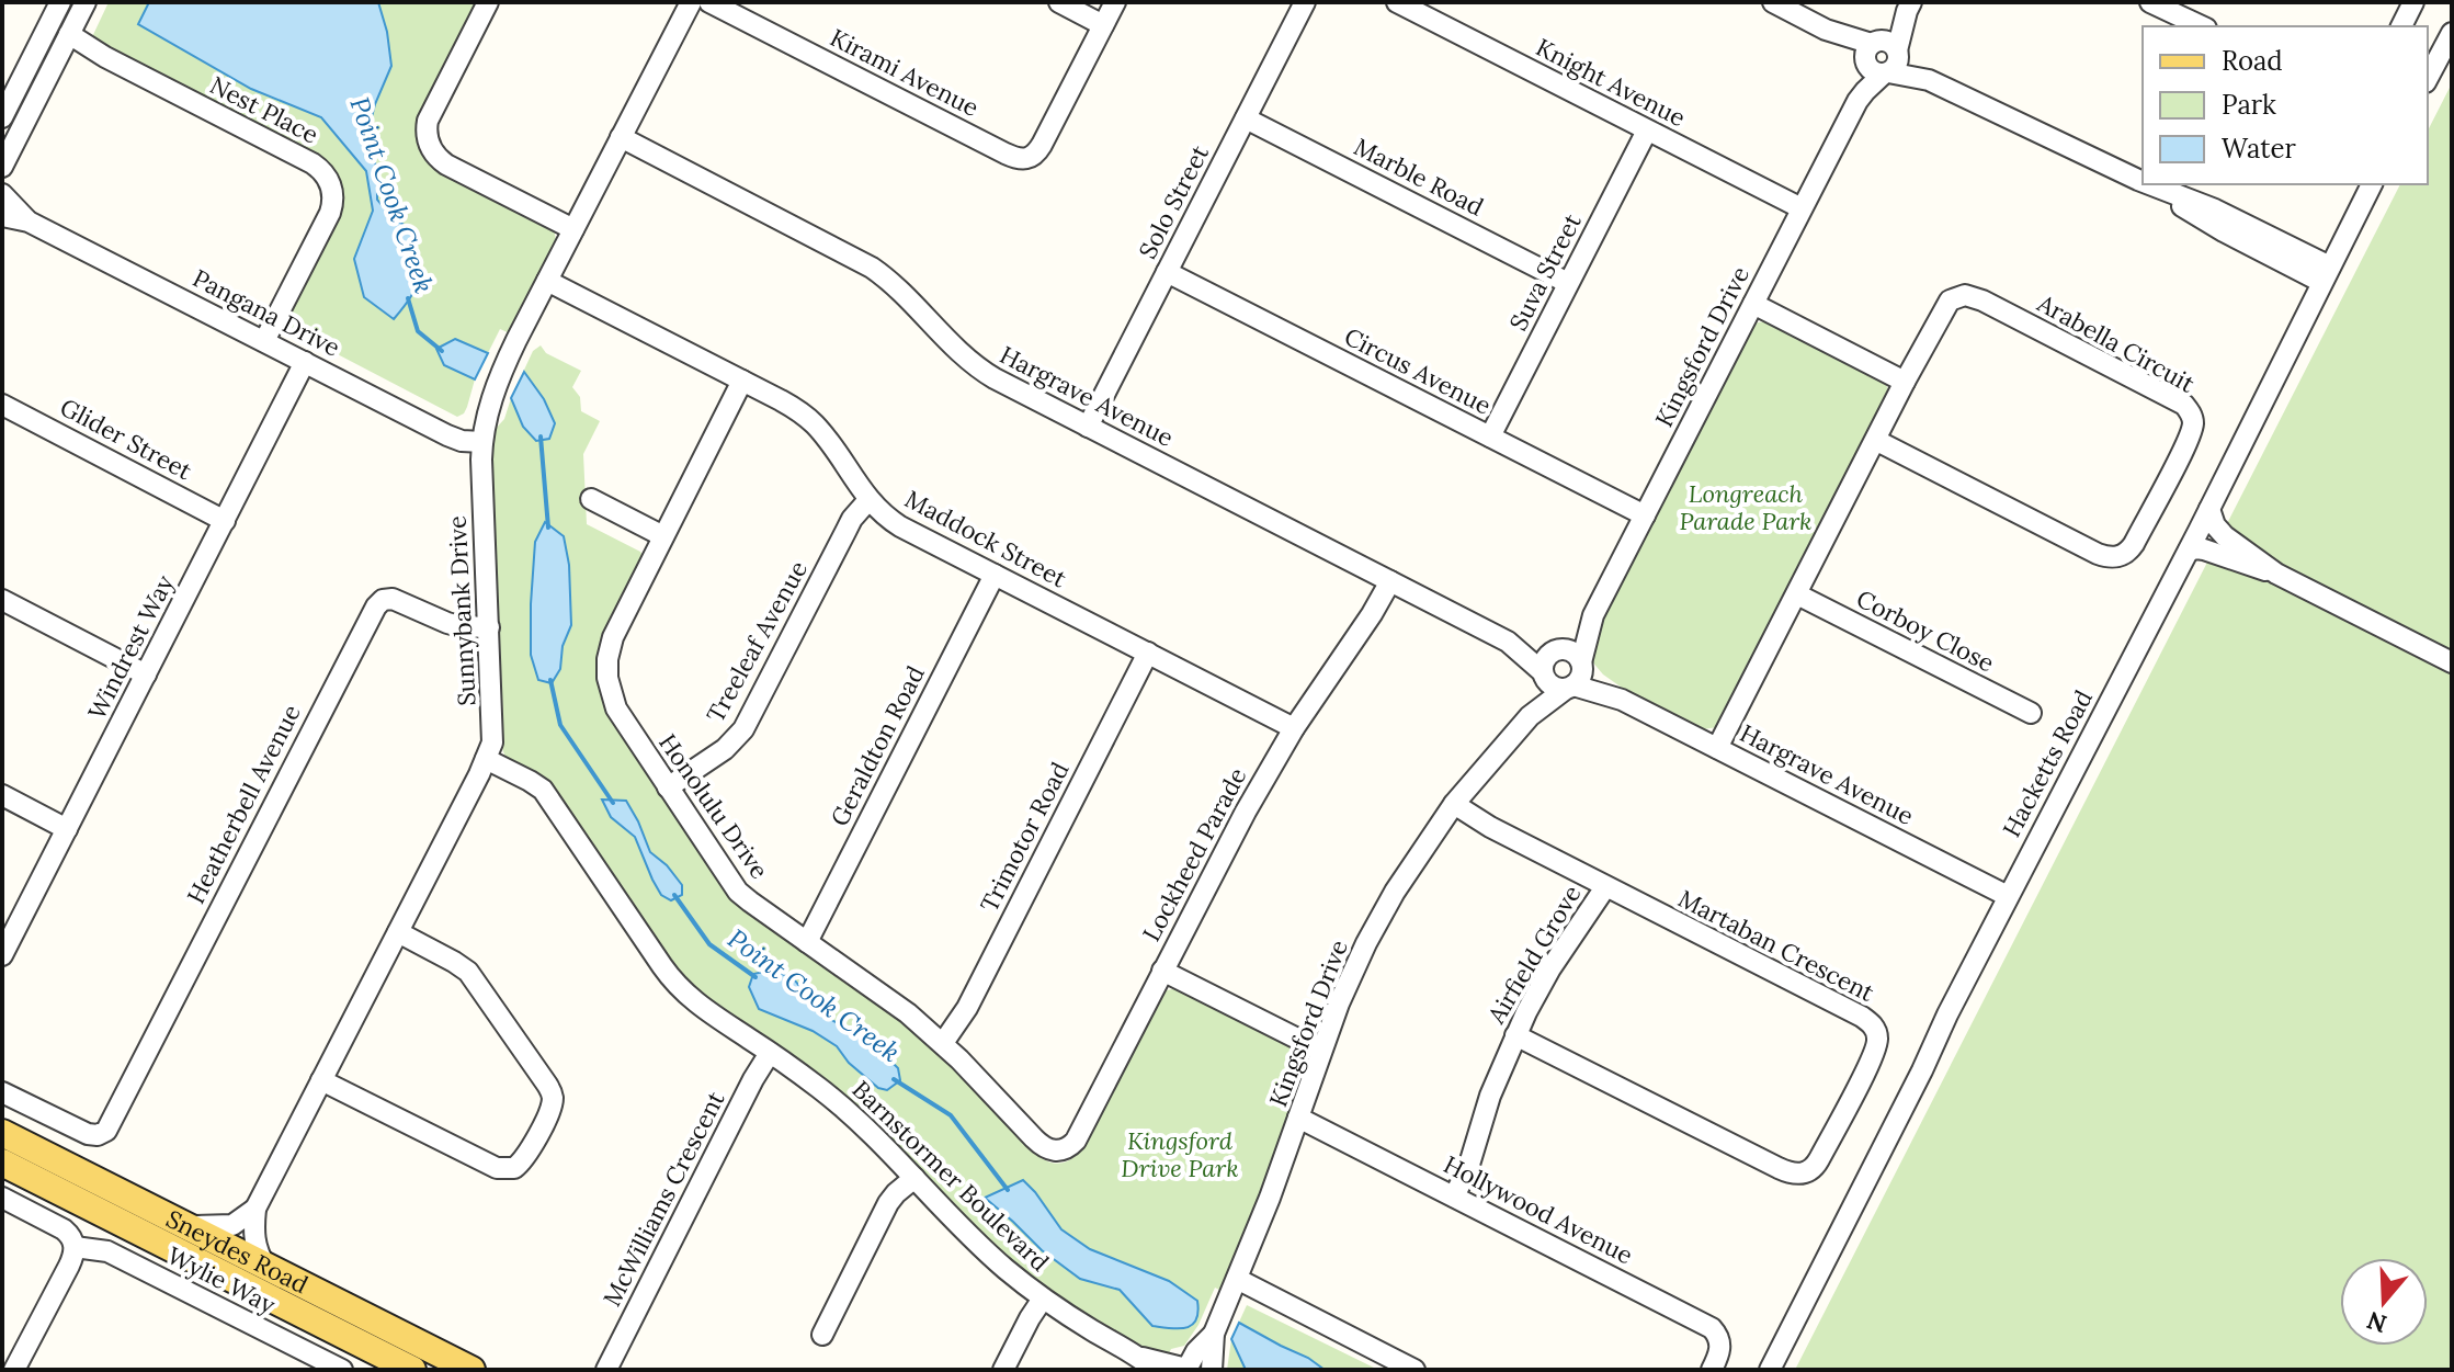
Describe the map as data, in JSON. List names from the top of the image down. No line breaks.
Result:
{"streets":{"main road":["Sneydes Road"],"street":["Kirami Avenue","Knight Avenue","Nest Place","Marble Road","Solo Street","Suva Street","Pangana Drive","Arabella Circuit","Kingsford Drive","Circus Avenue","Hargrave Avenue","Glider Street","Maddock Street","Sunnybank Drive","Corboy Close","Treeleaf Avenue","Windrest Way","Geraldton Road","Hacketts Road","Heatherbell Avenue","Honolulu Drive","Trimotor Road","Lockheed Parade","Martaban Crescent","Airfield Grove","Barnstormer Boulevard","McWilliams Crescent","Hollywood Avenue","Wylie Way"]},"crossings":[["Knight Avenue","Suva Street"],["Knight Avenue","Kingsford Drive"],["Nest Place","Pangana Drive"],["Marble Road","Solo Street"],["Marble Road","Suva Street"],["Solo Street","Circus Avenue"],["Solo Street","Hargrave Avenue"],["Suva Street","Circus Avenue"],["Pangana Drive","Sunnybank Drive"],["Pangana Drive","Windrest Way"],["Kingsford Drive","Circus Avenue"],["Kingsford Drive","Hargrave Avenue"],["Kingsford Drive","Martaban Crescent"],["Kingsford Drive","Barnstormer Boulevard"],["Kingsford Drive","Hollywood Avenue"],["Hargrave Avenue","Sunnybank Drive"],["Hargrave Avenue","Hacketts Road"],["Hargrave Avenue","Lockheed Parade"],["Glider Street","Windrest Way"],["Maddock Street","Sunnybank Drive"],["Maddock Street","Treeleaf Avenue"],["Maddock Street","Geraldton Road"],["Maddock Street","Honolulu Drive"],["Maddock Street","Trimotor Road"],["Maddock Street","Lockheed Parade"],["Sunnybank Drive","Heatherbell Avenue"],["Sunnybank Drive","Barnstormer Boulevard"],["Treeleaf Avenue","Honolulu Drive"],["Geraldton Road","Honolulu Drive"],["Honolulu Drive","Trimotor Road"],["Honolulu Drive","Lockheed Parade"],["Martaban Crescent","Airfield Grove"],["Airfield Grove","Hollywood Avenue"],["Barnstormer Boulevard","McWilliams Crescent"]],"water":["Point Cook Creek"],"parks":["Longreach Parade Park","Kingsford Drive Park"],"legend":["Road","Park","Water"],"north":"bottom"}
